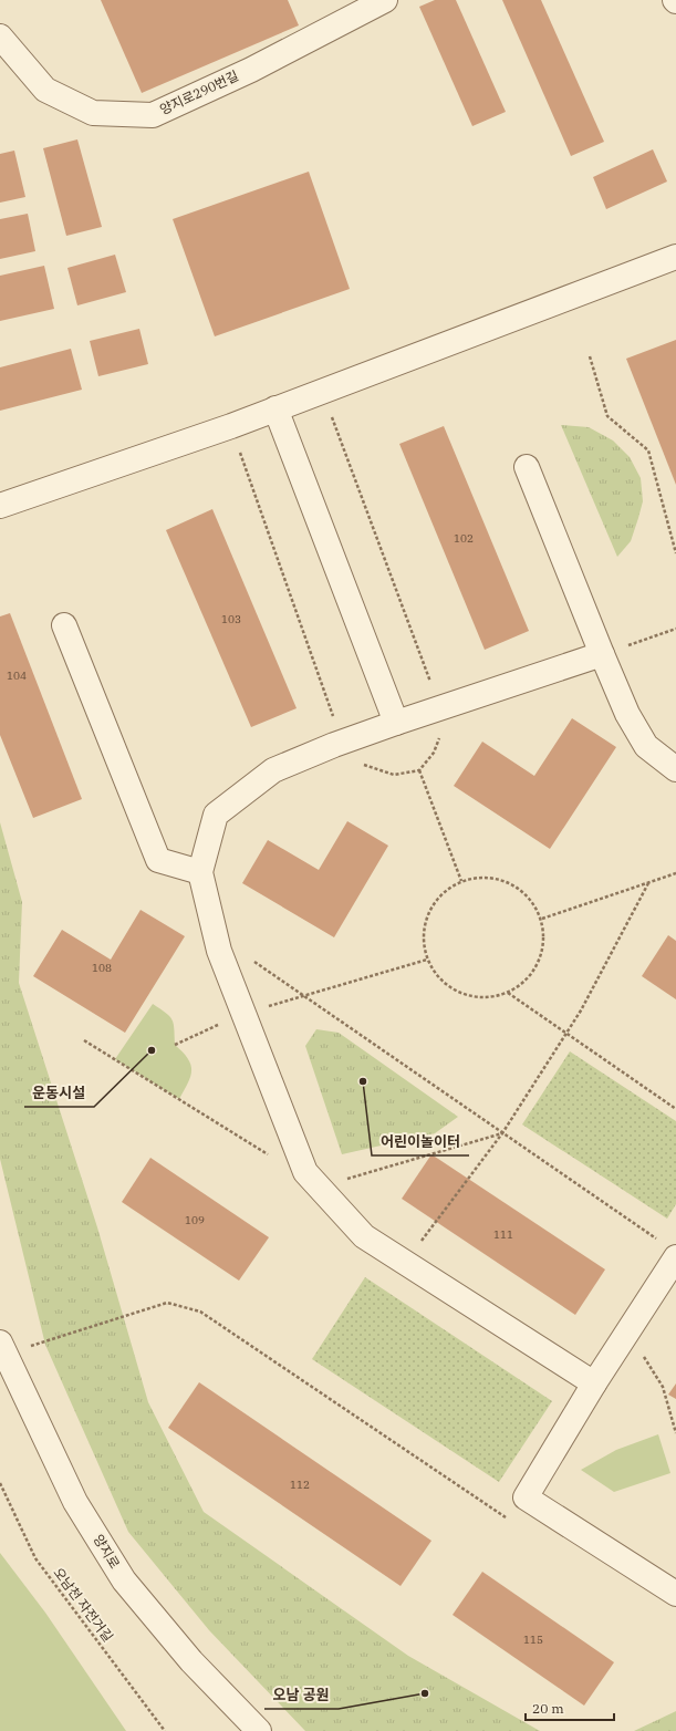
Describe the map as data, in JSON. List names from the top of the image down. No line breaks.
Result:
{"streets":{"street":["양지로290번길","양지로"],"path":["오남천 자전거길"]},"places":["운동시설","어린이놀이터","오남 공원"],"house_numbers":["102","103","104","108","109","111","112","115"],"scale_bar":"20 m"}
